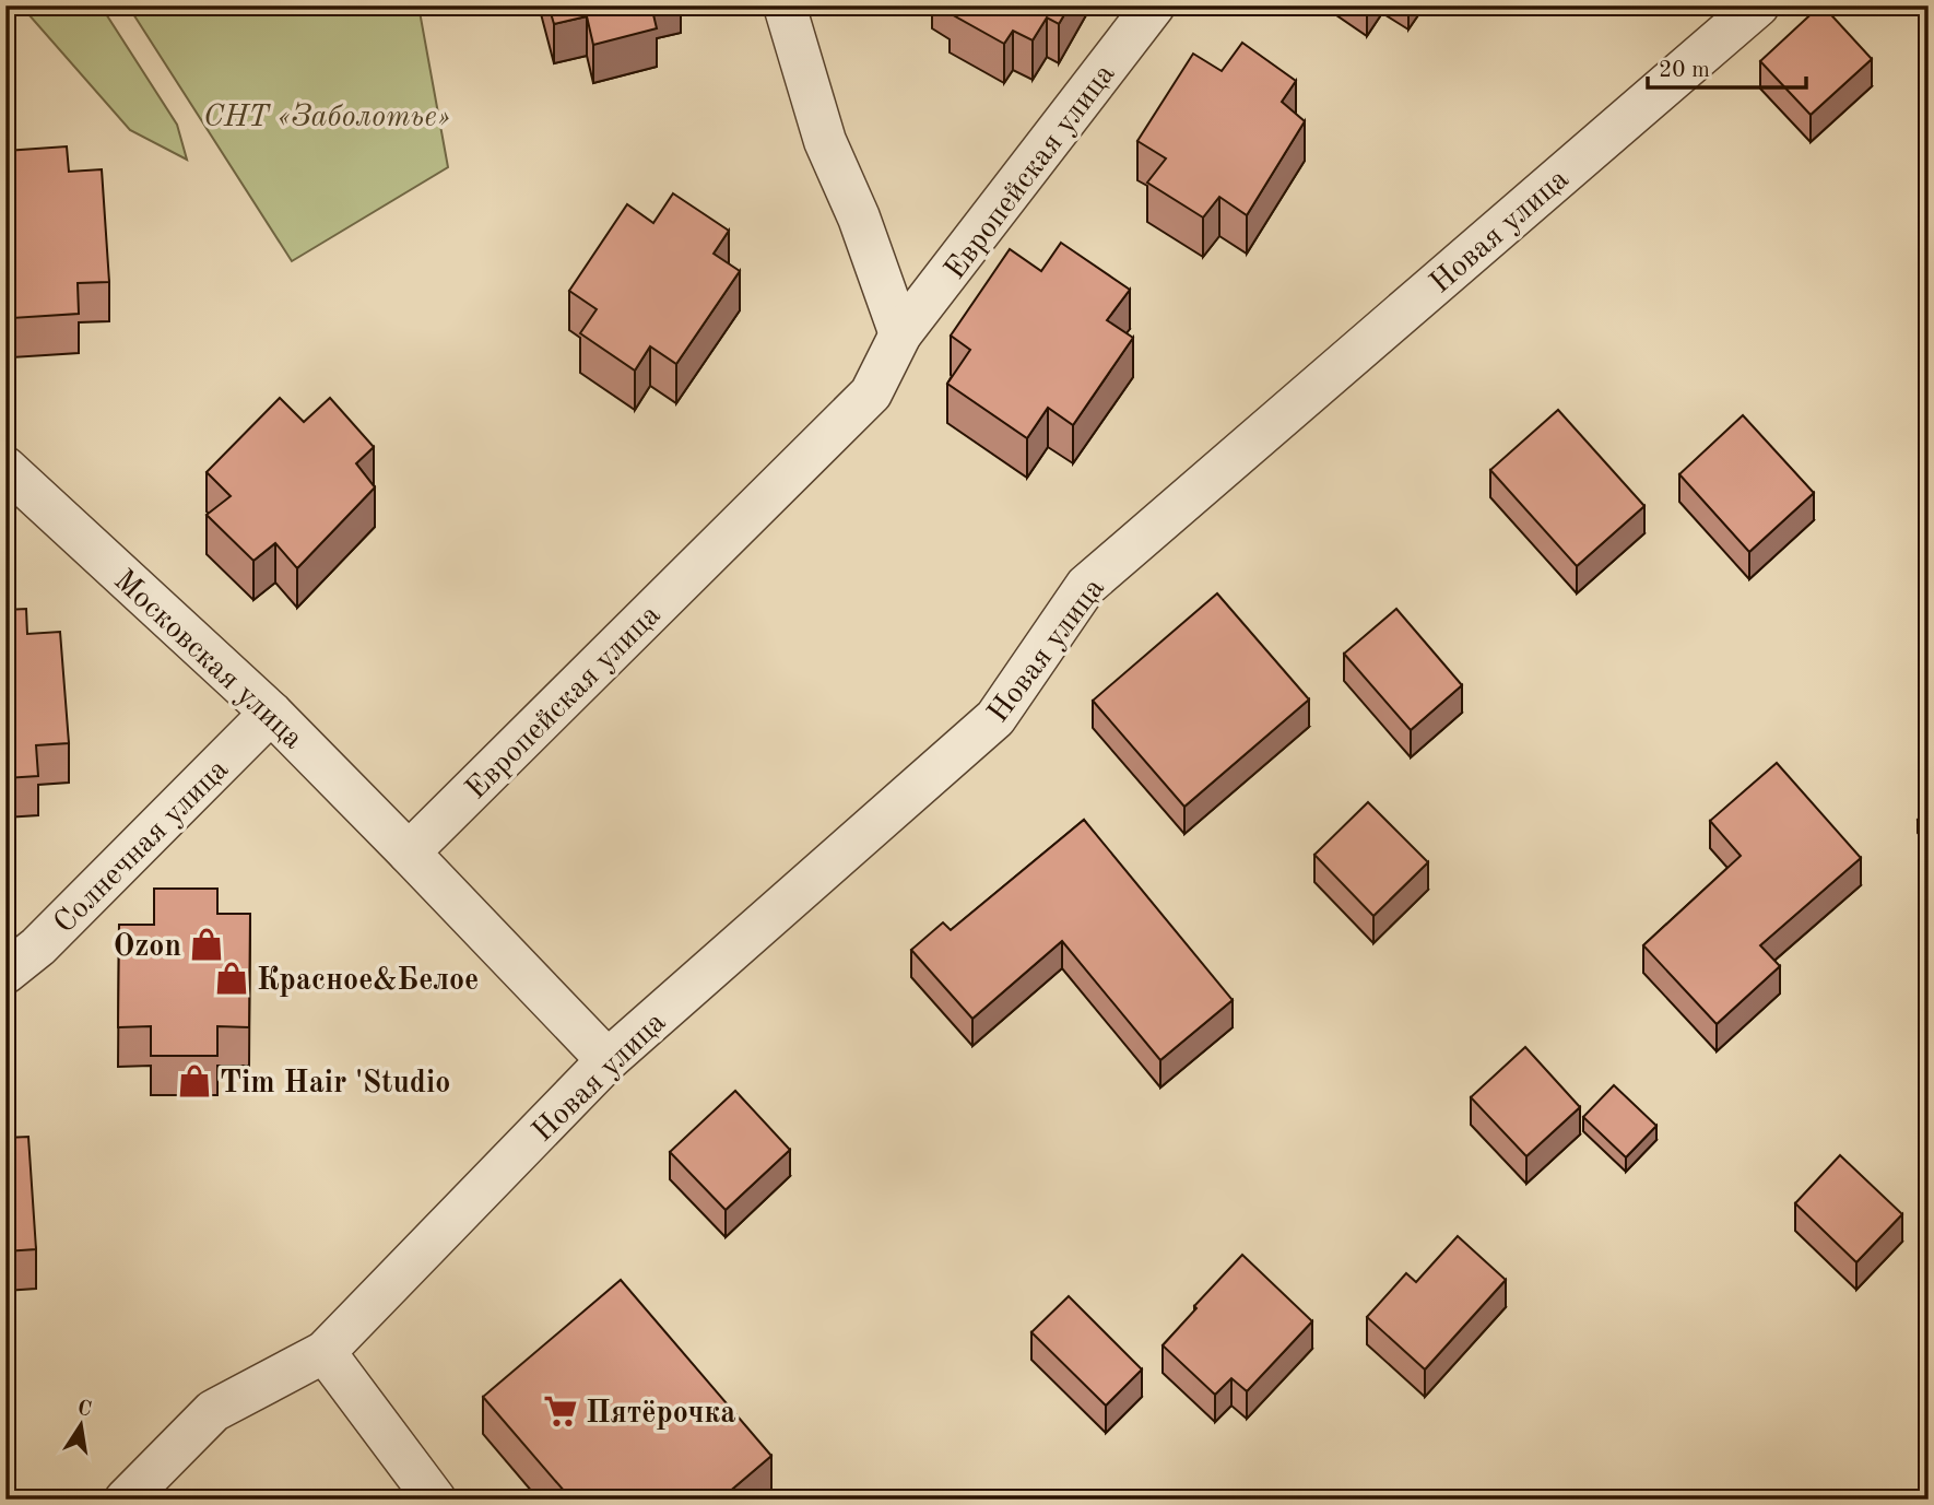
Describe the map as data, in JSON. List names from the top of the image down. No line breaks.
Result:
{"streets":{"street":["Европейская улица","Новая улица","Московская улица","Солнечная улица"]},"crossings":[["Европейская улица","Московская улица"],["Московская улица","Солнечная улица"]],"parks":["СНТ «Заболотье»"],"places":{"shop":["Ozon","Красное&Белое","Tim Hair 'Studio"],"supermarket":["Пятёрочка"]},"scale_bar":"20 m","north":"top"}
